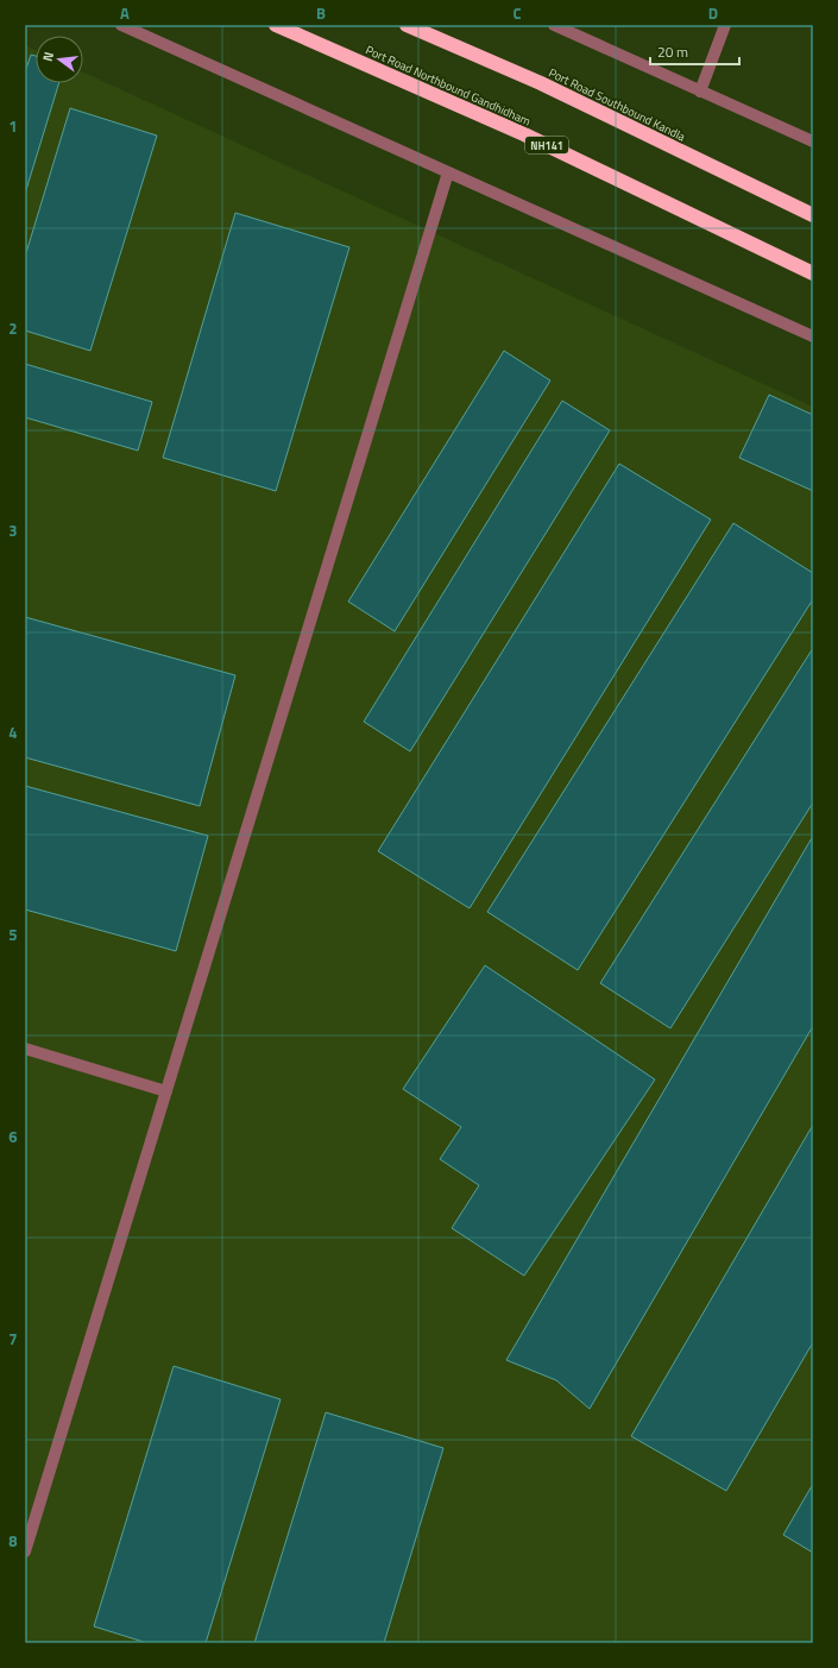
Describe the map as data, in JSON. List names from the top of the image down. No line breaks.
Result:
{"streets":{"highway":["Port Road Northbound Gandhidham","Port Road Southbound Kandla","NH141"]},"scale_bar":"20 m","north":"left","grid":{"columns":["A","B","C","D"],"rows":["1","2","3","4","5","6","7","8"]}}
